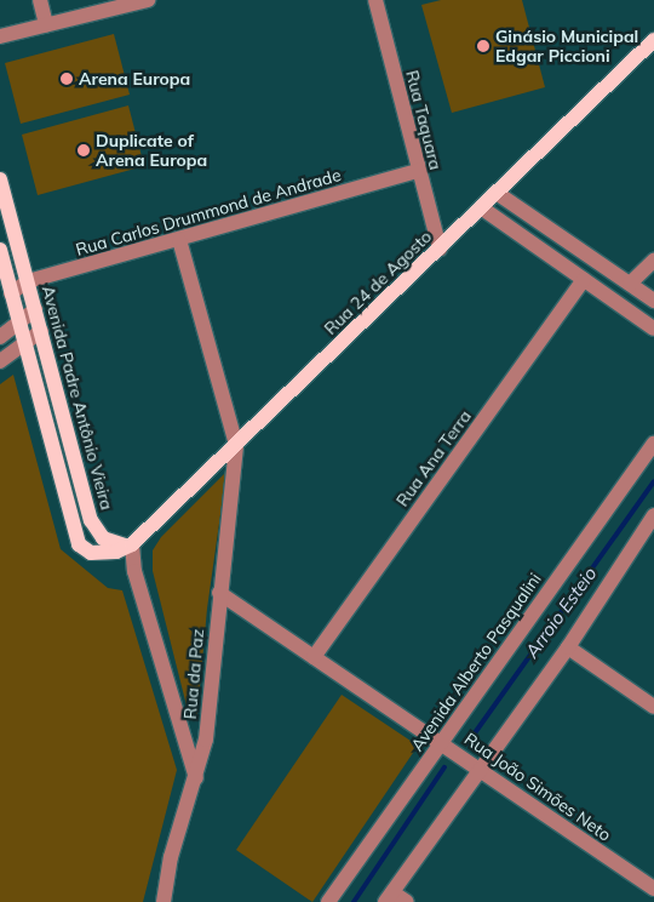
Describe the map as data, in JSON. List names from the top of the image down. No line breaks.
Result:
{"streets":{"main road":["Rua 24 de Agosto","Avenida Padre Antônio Vieira"],"street":["Rua Taquara","Rua Carlos Drummond de Andrade","Rua Ana Terra","Avenida Alberto Pasqualini","Rua da Paz","Rua João Simões Neto"]},"crossings":[["Rua Taquara","Rua Carlos Drummond de Andrade"],["Rua Taquara","Rua 24 de Agosto"],["Rua Carlos Drummond de Andrade","Avenida Padre Antônio Vieira"],["Rua 24 de Agosto","Avenida Padre Antônio Vieira"],["Rua 24 de Agosto","Rua da Paz"],["Rua Ana Terra","Rua João Simões Neto"],["Avenida Alberto Pasqualini","Rua João Simões Neto"],["Rua da Paz","Rua João Simões Neto"]],"water":["Arroio Esteio"],"places":["Ginásio Municipal Edgar Piccioni","Arena Europa","Duplicate of Arena Europa"]}
